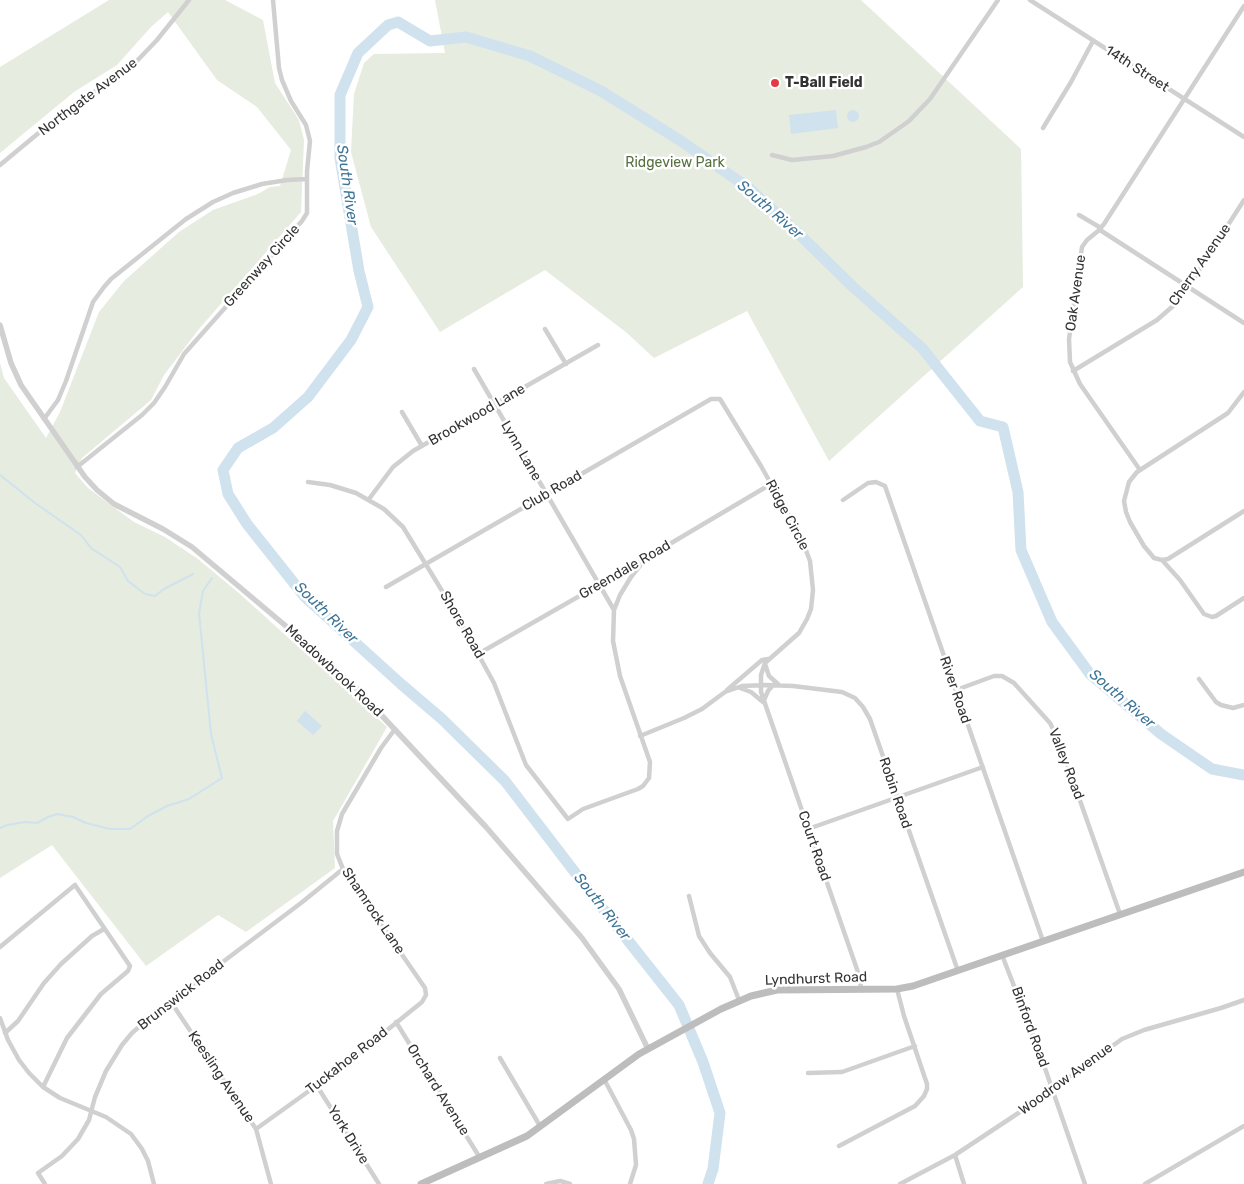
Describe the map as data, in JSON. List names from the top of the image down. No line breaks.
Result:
{"streets":{"main road":["Lyndhurst Road"],"street":["14th Street","Northgate Avenue","Cherry Avenue","Greenway Circle","Oak Avenue","Brookwood Lane","Lynn Lane","Club Road","Ridge Circle","Greendale Road","Shore Road","Meadowbrook Road","River Road","Valley Road","Robin Road","Court Road","Shamrock Lane","Brunswick Road","Binford Road","Tuckahoe Road","Keesling Avenue","Woodrow Avenue","Orchard Avenue","York Drive"]},"crossings":[["14th Street","Oak Avenue"],["Cherry Avenue","Oak Avenue"],["Greenway Circle","Meadowbrook Road"],["Brookwood Lane","Lynn Lane"],["Brookwood Lane","Shore Road"],["Lynn Lane","Club Road"],["Lynn Lane","Greendale Road"],["Club Road","Ridge Circle"],["Club Road","Shore Road"],["Ridge Circle","Greendale Road"],["Ridge Circle","Shore Road"],["Ridge Circle","Robin Road"],["Ridge Circle","Court Road"],["Greendale Road","Shore Road"],["Meadowbrook Road","Shamrock Lane"],["Meadowbrook Road","Lyndhurst Road"],["River Road","Valley Road"],["River Road","Lyndhurst Road"],["Valley Road","Lyndhurst Road"],["Robin Road","Court Road"],["Robin Road","Lyndhurst Road"],["Court Road","Lyndhurst Road"],["Shamrock Lane","Brunswick Road"],["Shamrock Lane","Tuckahoe Road"],["Lyndhurst Road","Binford Road"],["Lyndhurst Road","Orchard Avenue"],["Brunswick Road","Keesling Avenue"],["Binford Road","Woodrow Avenue"],["Tuckahoe Road","Keesling Avenue"],["Tuckahoe Road","Orchard Avenue"],["Tuckahoe Road","York Drive"]],"water":["South River"],"parks":["Ridgeview Park"],"places":["T-Ball Field"]}
